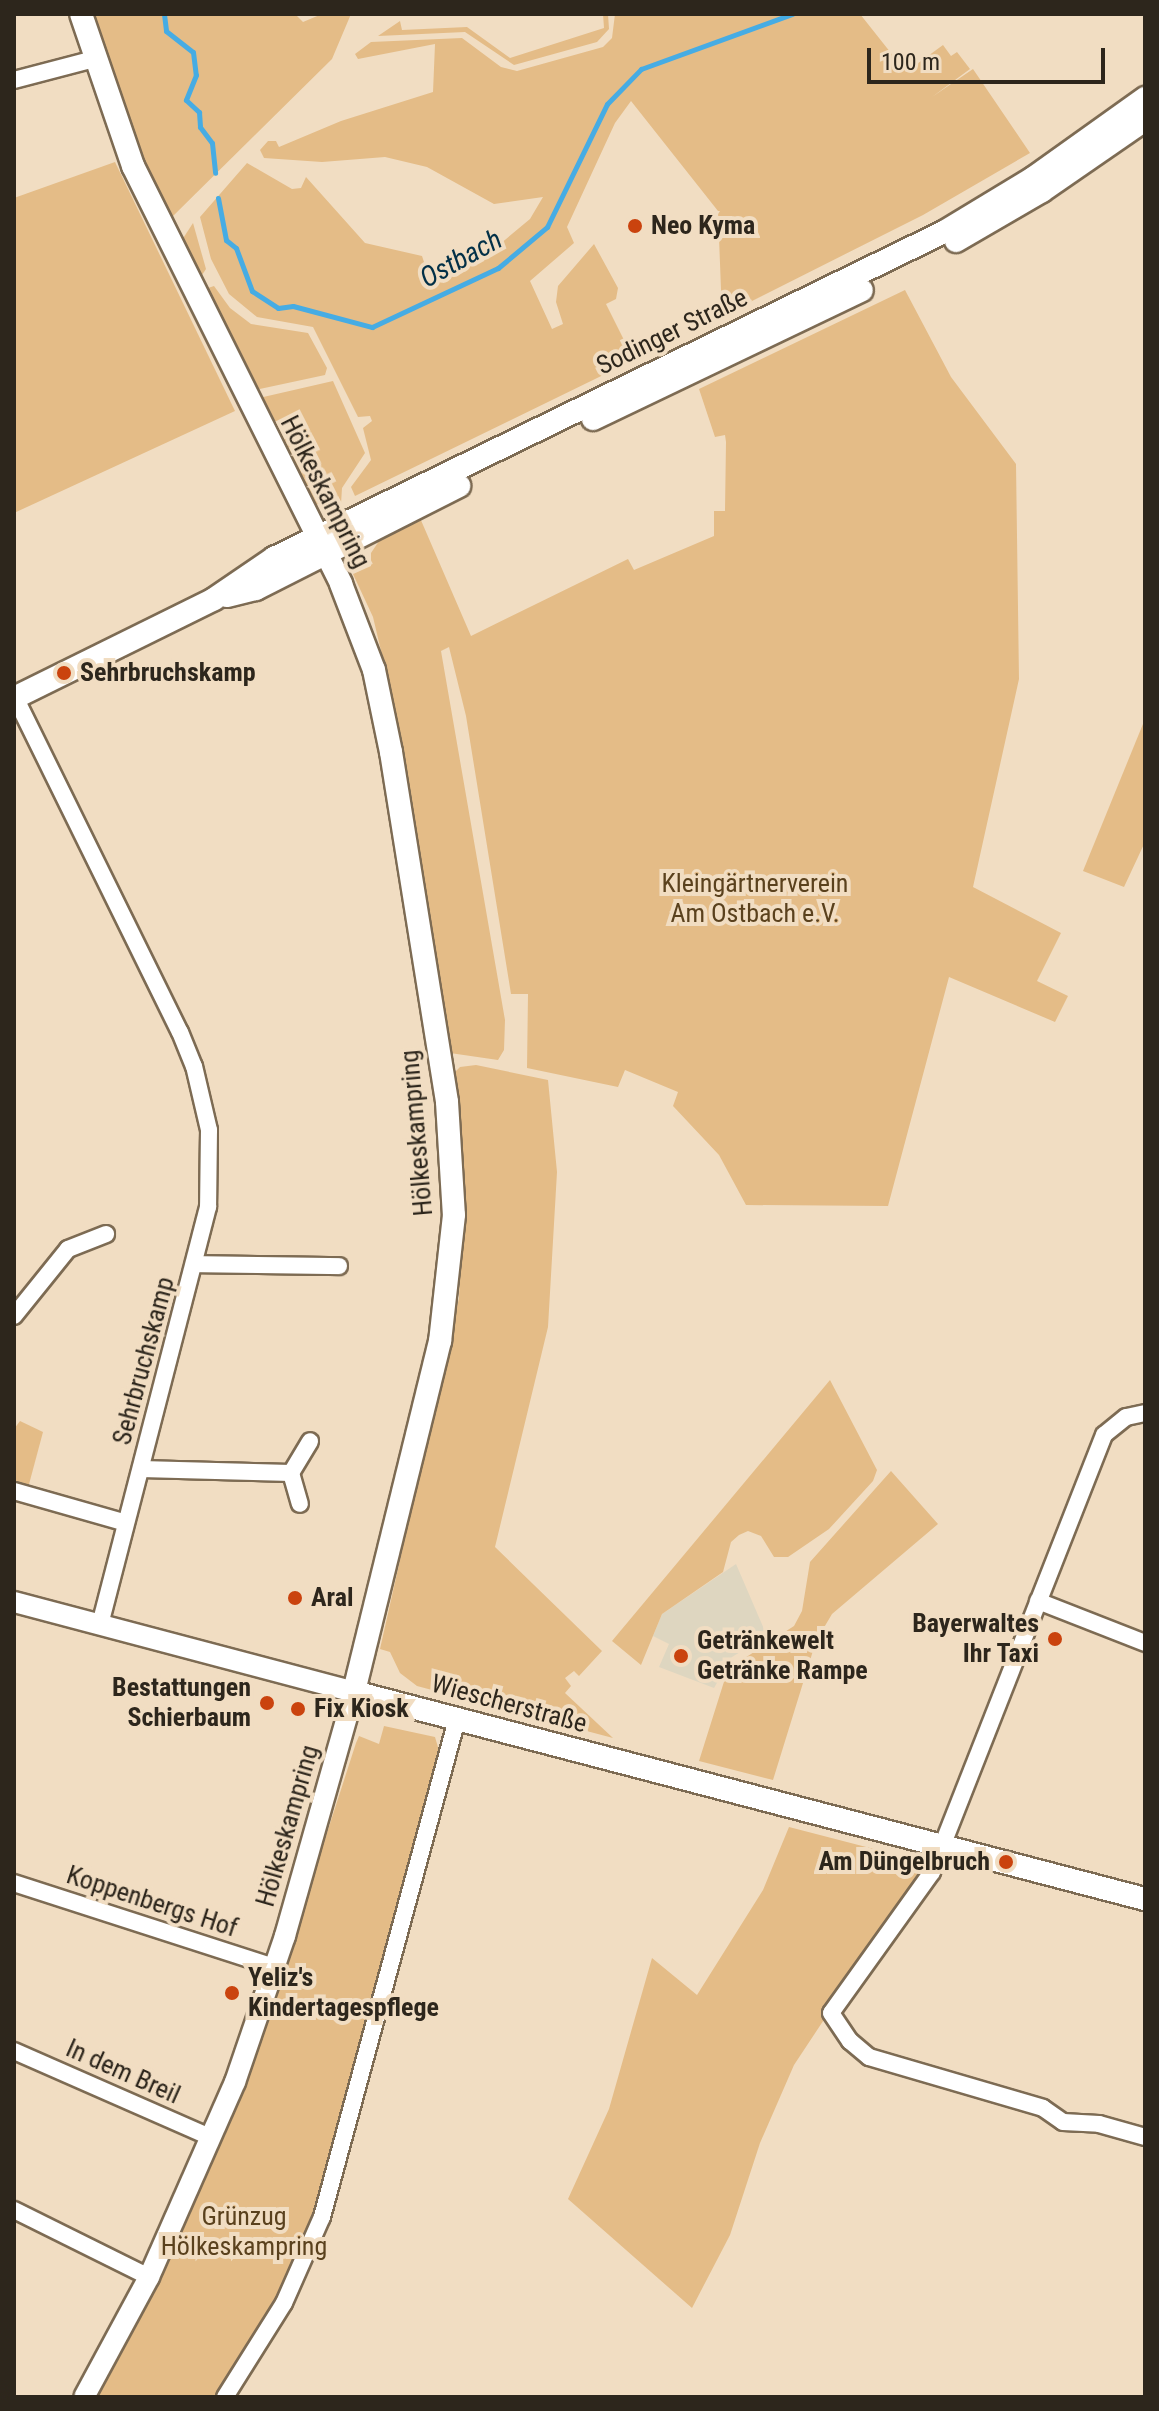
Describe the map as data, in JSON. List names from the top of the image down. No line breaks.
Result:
{"streets":{"main road":["Sodinger Straße","Hölkeskampring","Wiescherstraße"],"street":["Sehrbruchskamp","Koppenbergs Hof","In dem Breil"]},"crossings":[["Sodinger Straße","Hölkeskampring"],["Sodinger Straße","Sehrbruchskamp"],["Hölkeskampring","Wiescherstraße"],["Hölkeskampring","Koppenbergs Hof"],["Hölkeskampring","In dem Breil"],["Sehrbruchskamp","Wiescherstraße"]],"water":["Ostbach"],"parks":["Kleingärtnerverein Am Ostbach e.V.","Grünzug Hölkeskampring"],"places":["Neo Kyma","Sehrbruchskamp","Aral","Bayerwaltes Ihr Taxi","Getränkewelt Getränke Rampe","Bestattungen Schierbaum","Fix Kiosk","Am Düngelbruch","Yeliz's Kindertagespflege"],"scale_bar":"100 m"}
